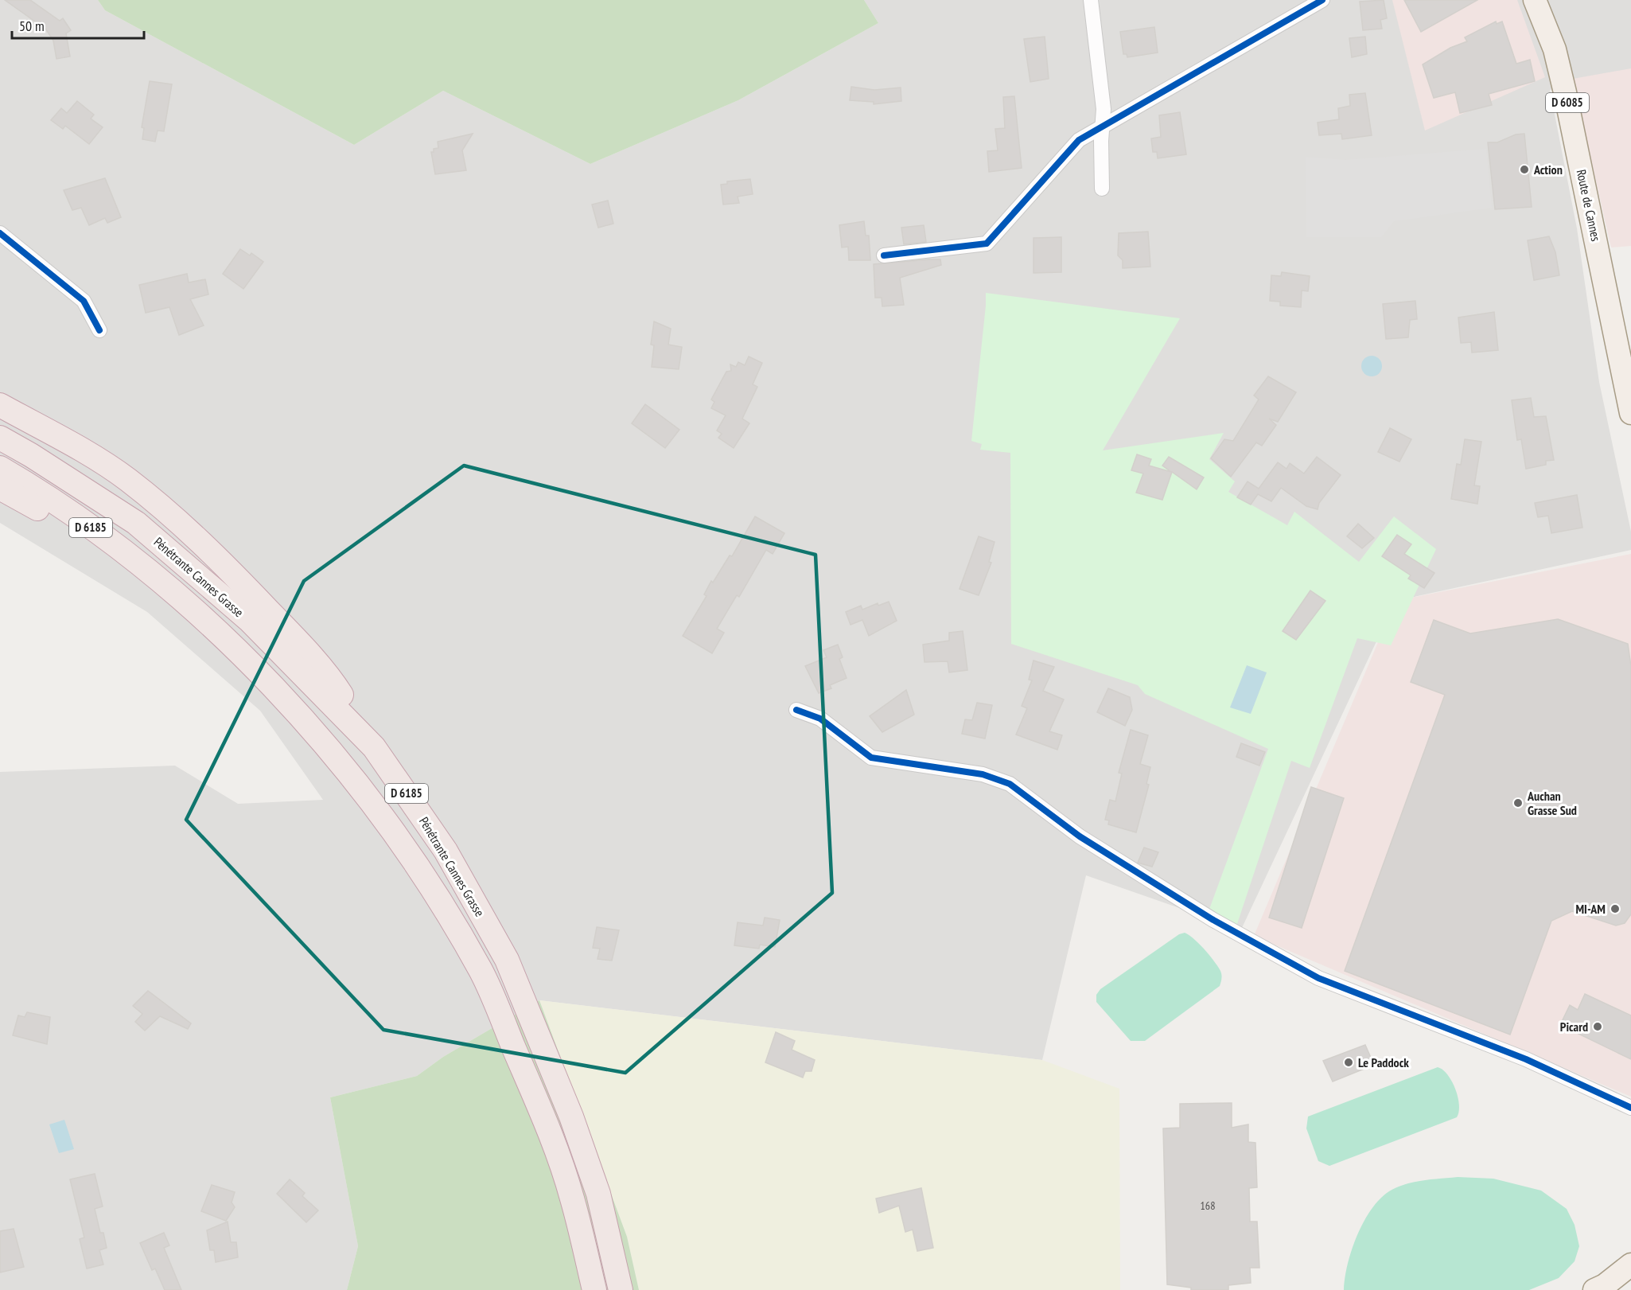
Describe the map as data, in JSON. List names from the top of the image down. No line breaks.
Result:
{"streets":{"highway":["D 6185","Pénétrante Cannes Grasse"],"main road":["D 6085","Route de Cannes"]},"places":["Action","Auchan Grasse Sud","MI-AM","Picard","Le Paddock"],"house_numbers":["168"],"scale_bar":"50 m"}
